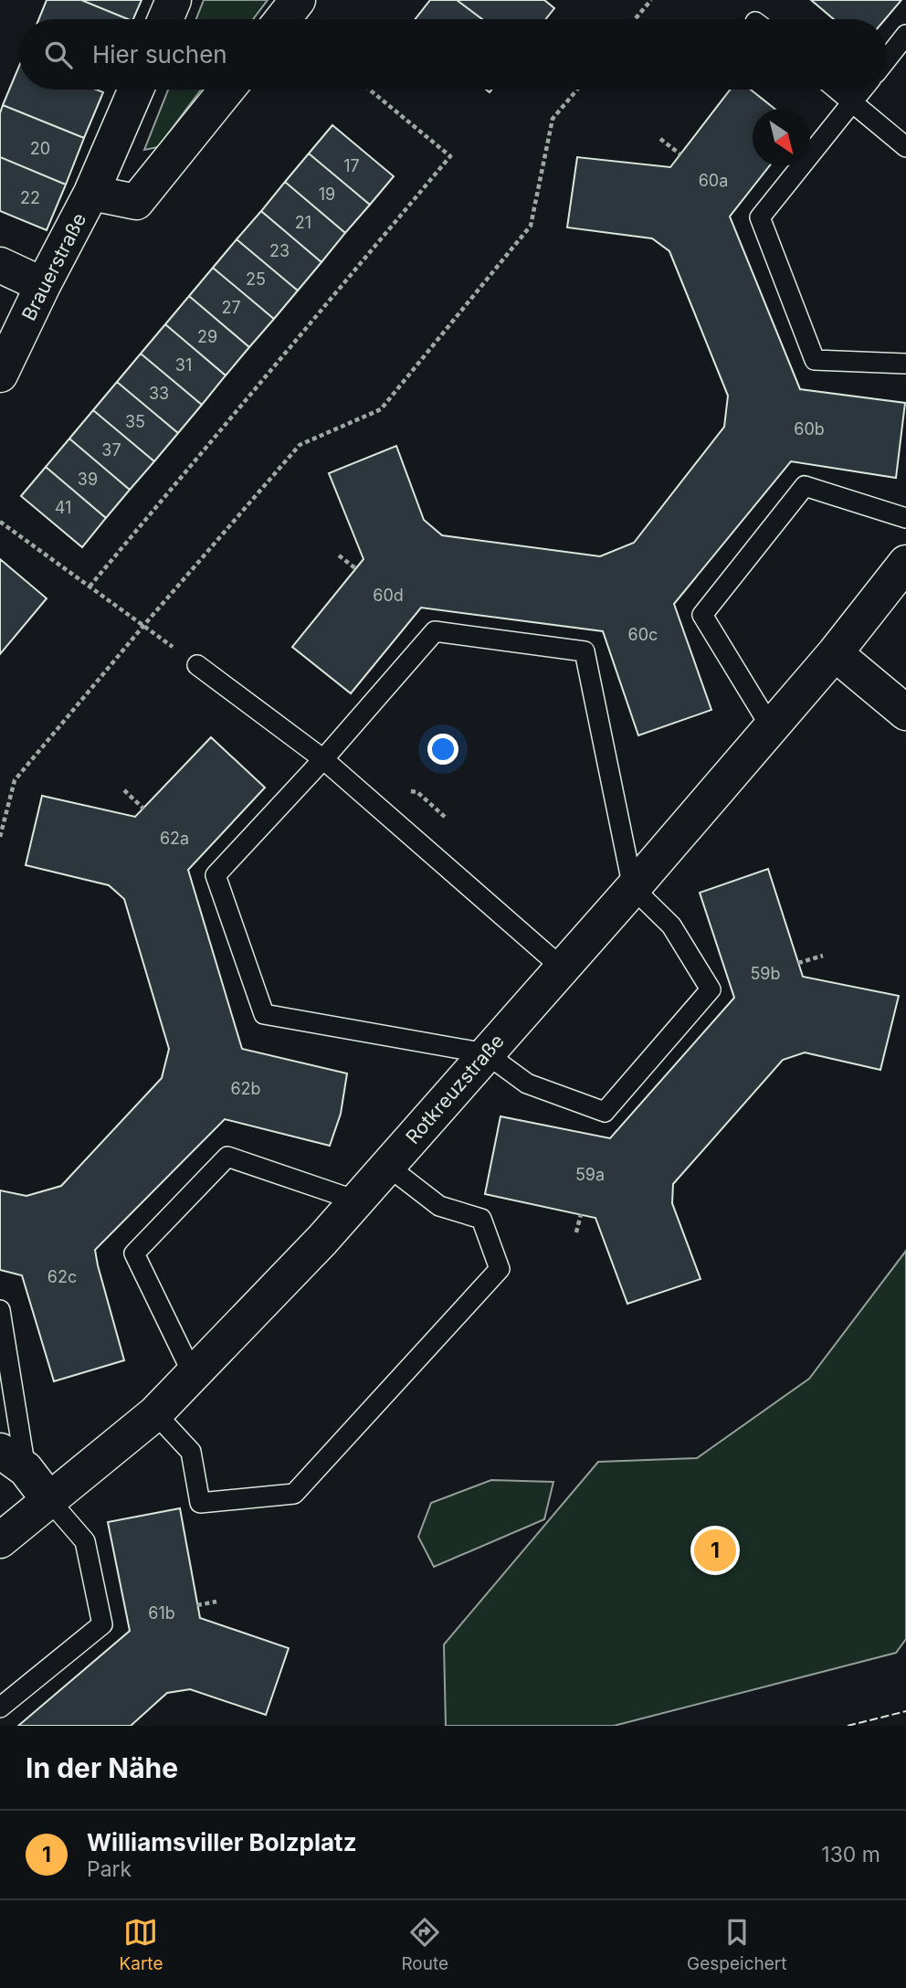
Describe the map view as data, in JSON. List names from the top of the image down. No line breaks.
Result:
{"streets":{"street":["Brauerstraße","Rotkreuzstraße"]},"house_numbers":["20","17","60a","19","22","21","23","25","27","29","31","33","35","60b","37","39","41","60d","60c","62a","59b","62b","59a","62c","61b"],"north":"bottom right","page":{"search":"Hier suchen","pins":"1","heading":"In der Nähe","list":[{"mark":"1","name":"Williamsviller Bolzplatz","note":"Park","value":"130 m"}],"nav":["Karte","Route","Gespeichert"]}}
